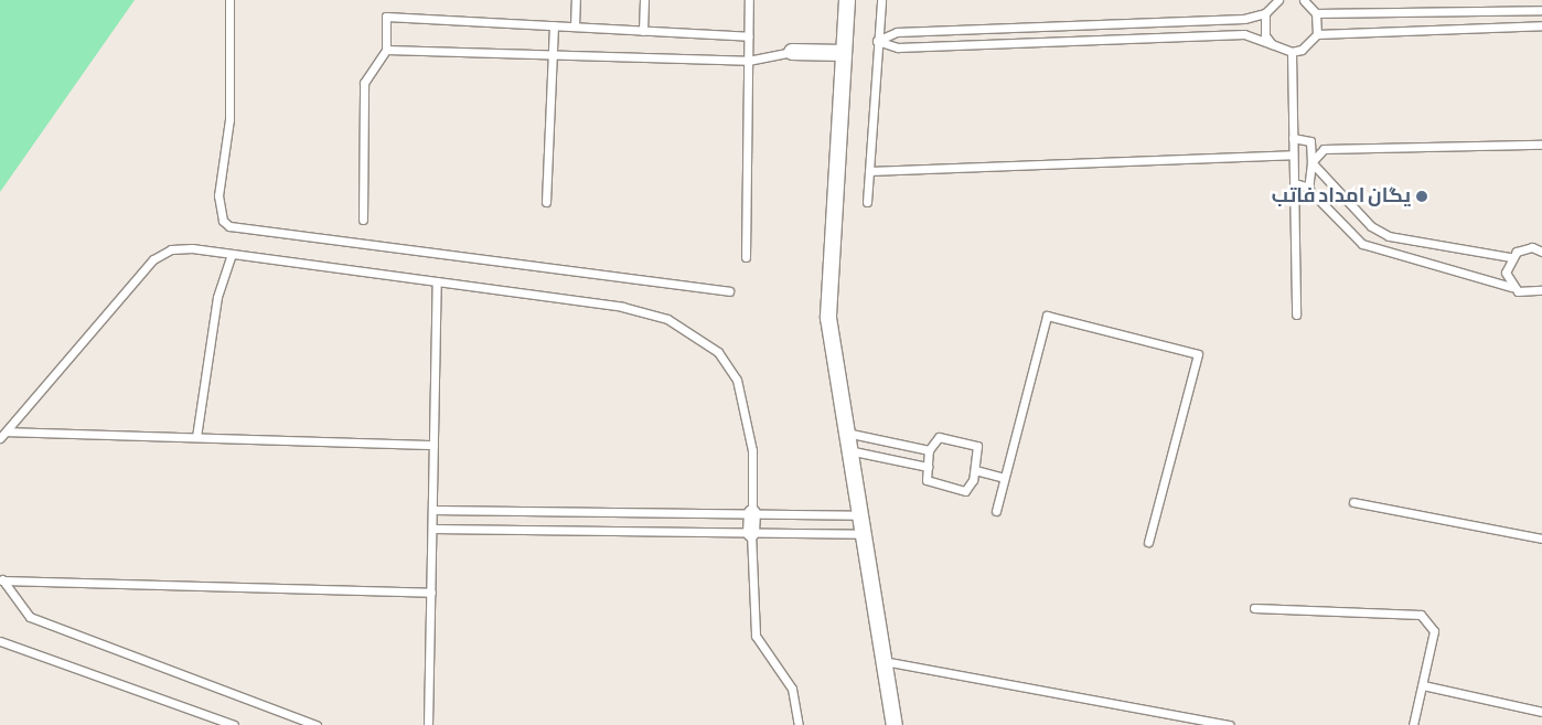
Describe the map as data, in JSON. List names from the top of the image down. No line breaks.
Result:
{"places":["یگان امداد فاتب"]}
